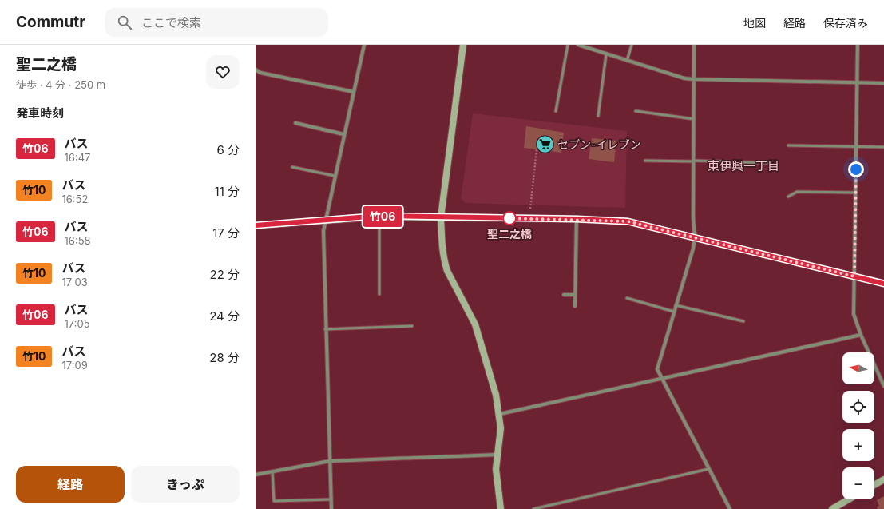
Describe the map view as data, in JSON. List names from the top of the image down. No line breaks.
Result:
{"districts":["東伊興一丁目"],"places":{"supermarket":["セブン-イレブン"],"other":["聖二之橋"]},"lines":["bus line 竹06"],"north":"left","page":{"header":"Commutr","search":"ここで検索","nav":["地図","経路","保存済み"],"heading":[["聖二之橋","徒歩 · 4 分 · 250 m"],"発車時刻"],"on_map":"竹06","list":[{"mark":"竹06","name":"バス","note":"16:47","value":"6 分"},{"mark":"竹10","name":"バス","note":"16:52","value":"11 分"},{"mark":"竹06","name":"バス","note":"16:58","value":"17 分"},{"mark":"竹10","name":"バス","note":"17:03","value":"22 分"},{"mark":"竹06","name":"バス","note":"17:05","value":"24 分"},{"mark":"竹10","name":"バス","note":"17:09","value":"28 分"}],"map_buttons":["+","−"],"buttons":["経路","きっぷ"]}}
